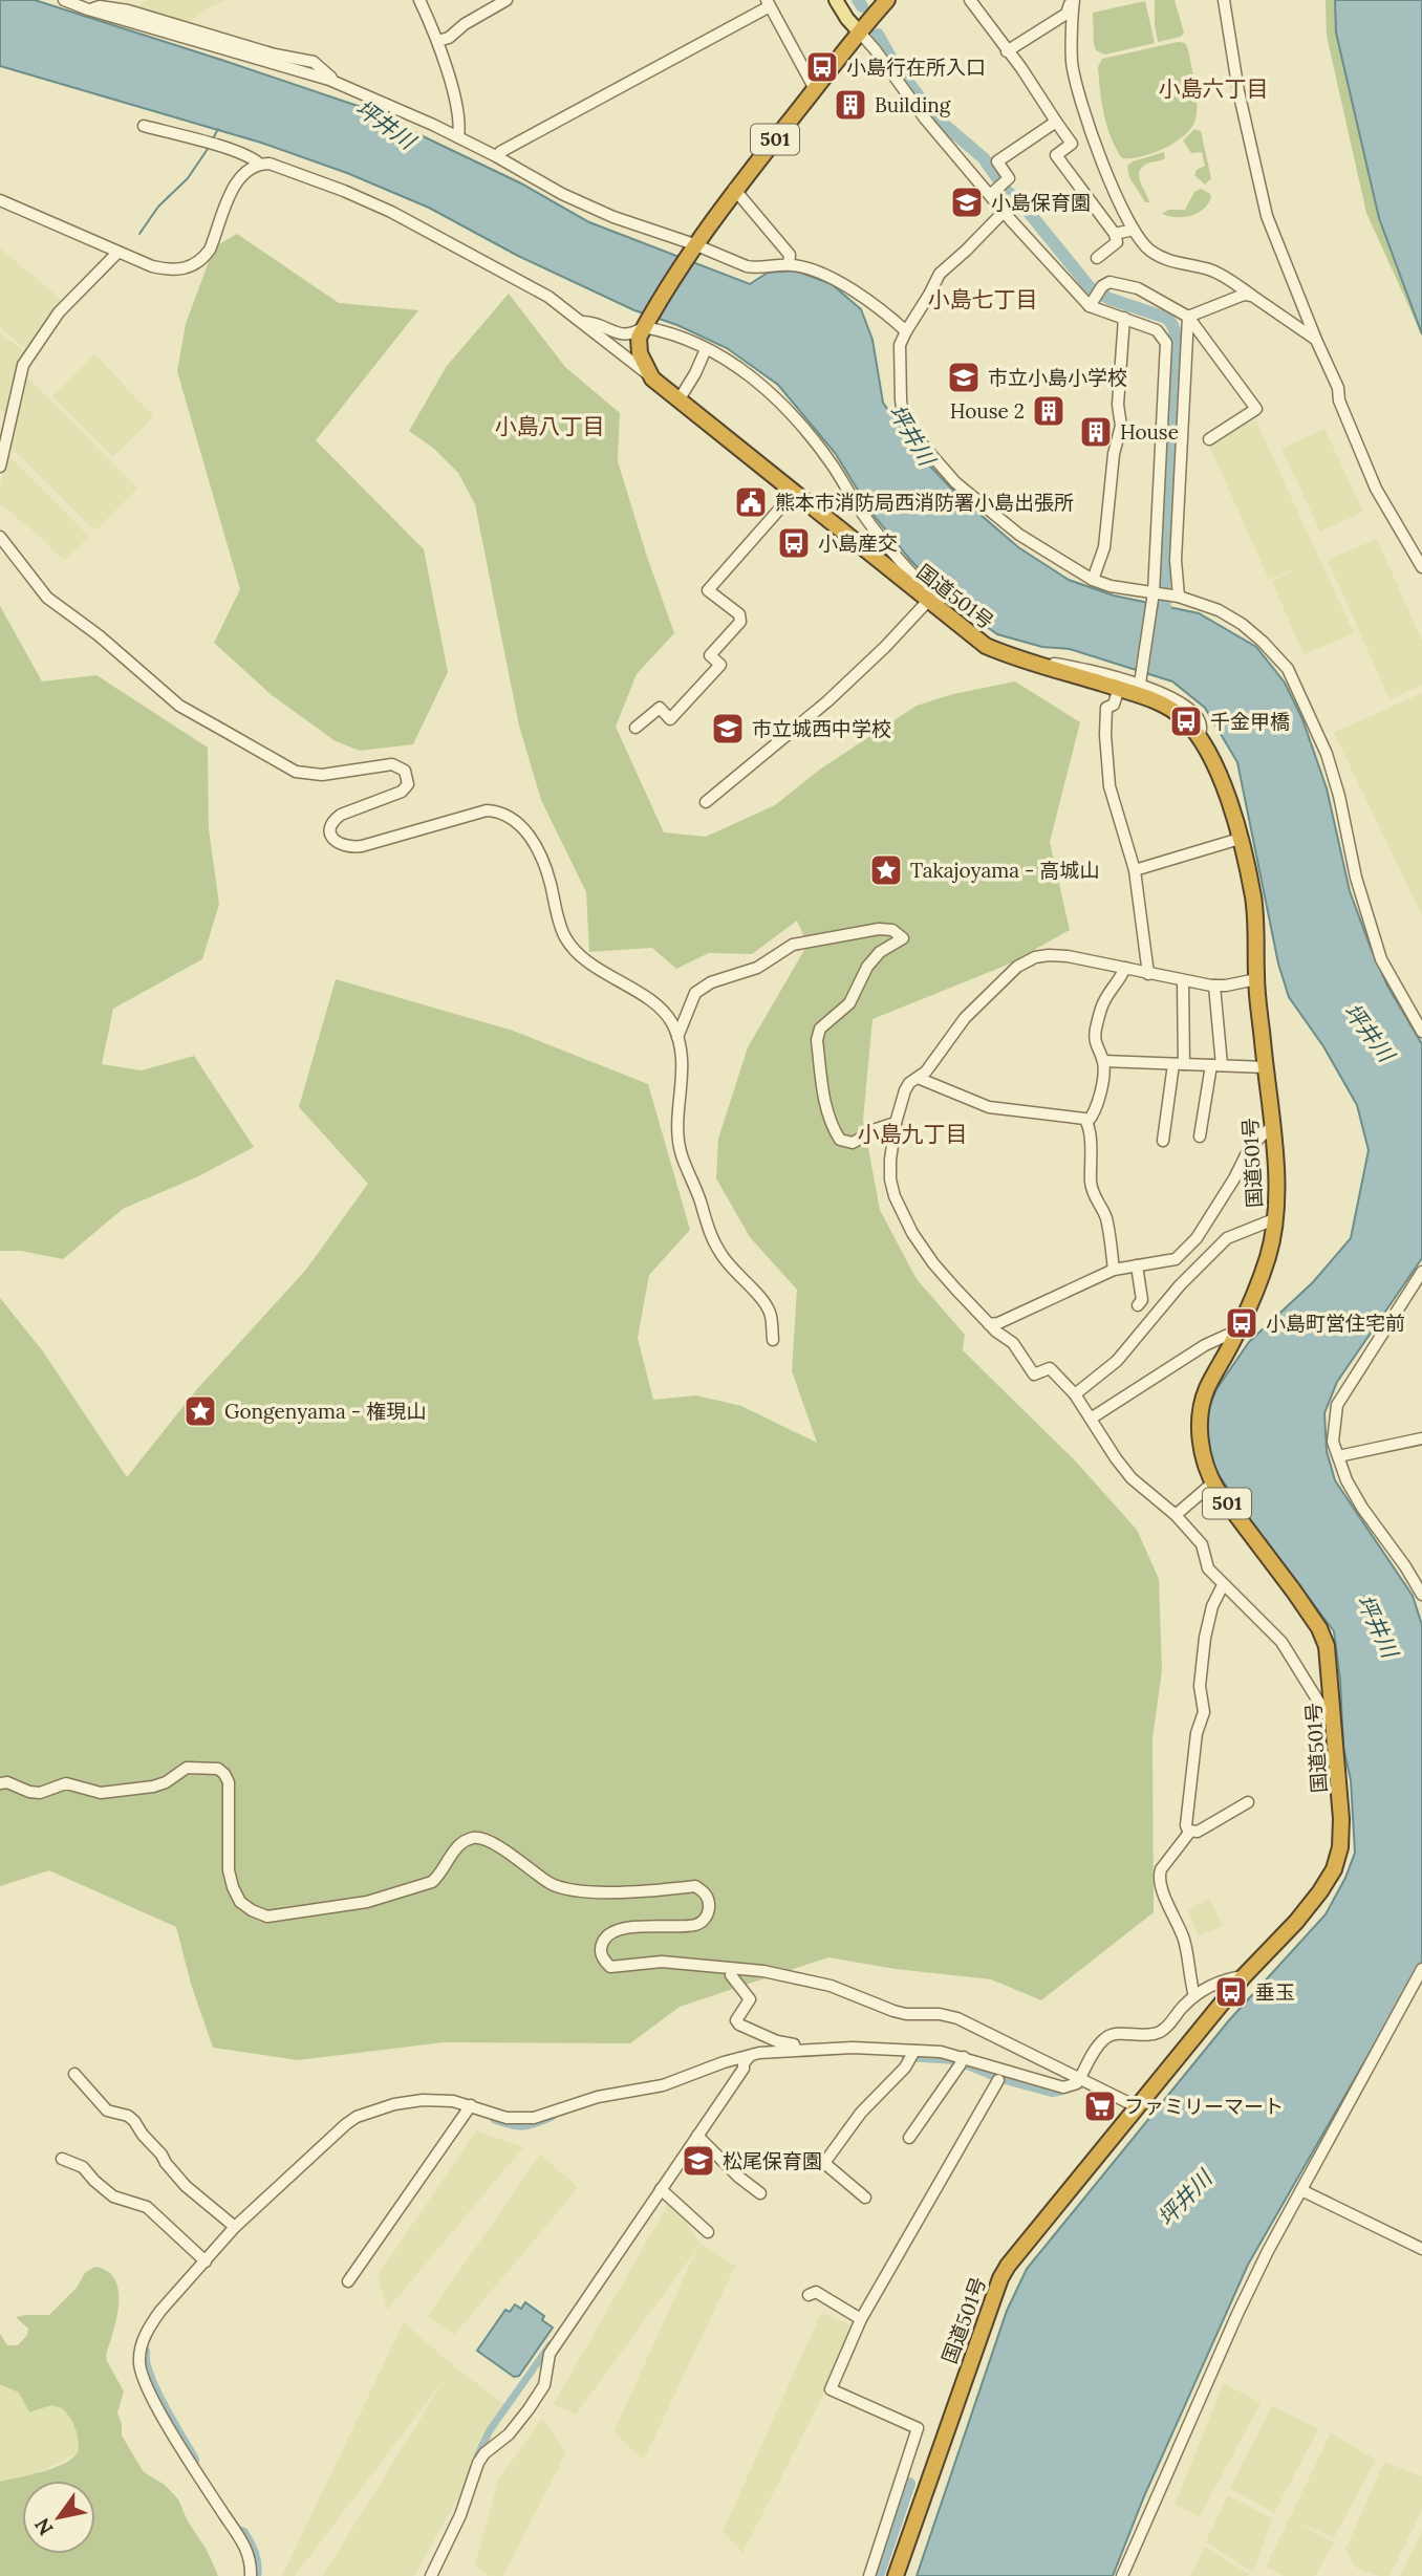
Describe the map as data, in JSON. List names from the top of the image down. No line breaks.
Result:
{"streets":{"highway":["501","国道501号"]},"crossings":[["501","国道501号"]],"districts":["小島六丁目","小島七丁目","小島八丁目","小島九丁目"],"water":["坪井川"],"places":{"bus stop":["小島行在所入口","小島産交","千金甲橋","小島町営住宅前","垂玉"],"building":["Building","House 2","House"],"school or university":["小島保育園","市立小島小学校","市立城西中学校","松尾保育園"],"public building":["熊本市消防局西消防署小島出張所"],"place":["Takajoyama - 高城山","Gongenyama - 権現山"],"supermarket":["ファミリーマート"]},"north":"bottom left"}
